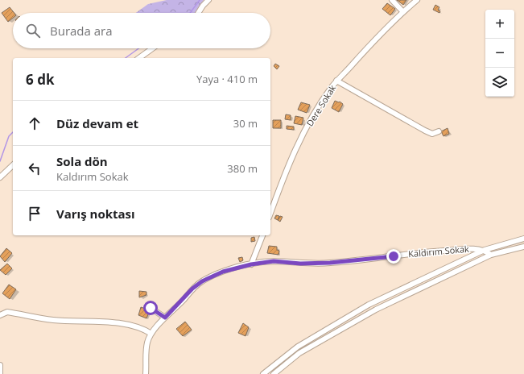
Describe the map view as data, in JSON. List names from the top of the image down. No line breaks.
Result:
{"streets":{"street":["Dere Sokak","Kaldırım Sokak"]},"page":{"map_buttons":["+","−"],"search":"Burada ara","heading":["6 dk","Yaya · 410 m"],"list":[["Düz devam et","30 m"],["Sola dön","Kaldırım Sokak","380 m"],"Varış noktası"]}}
